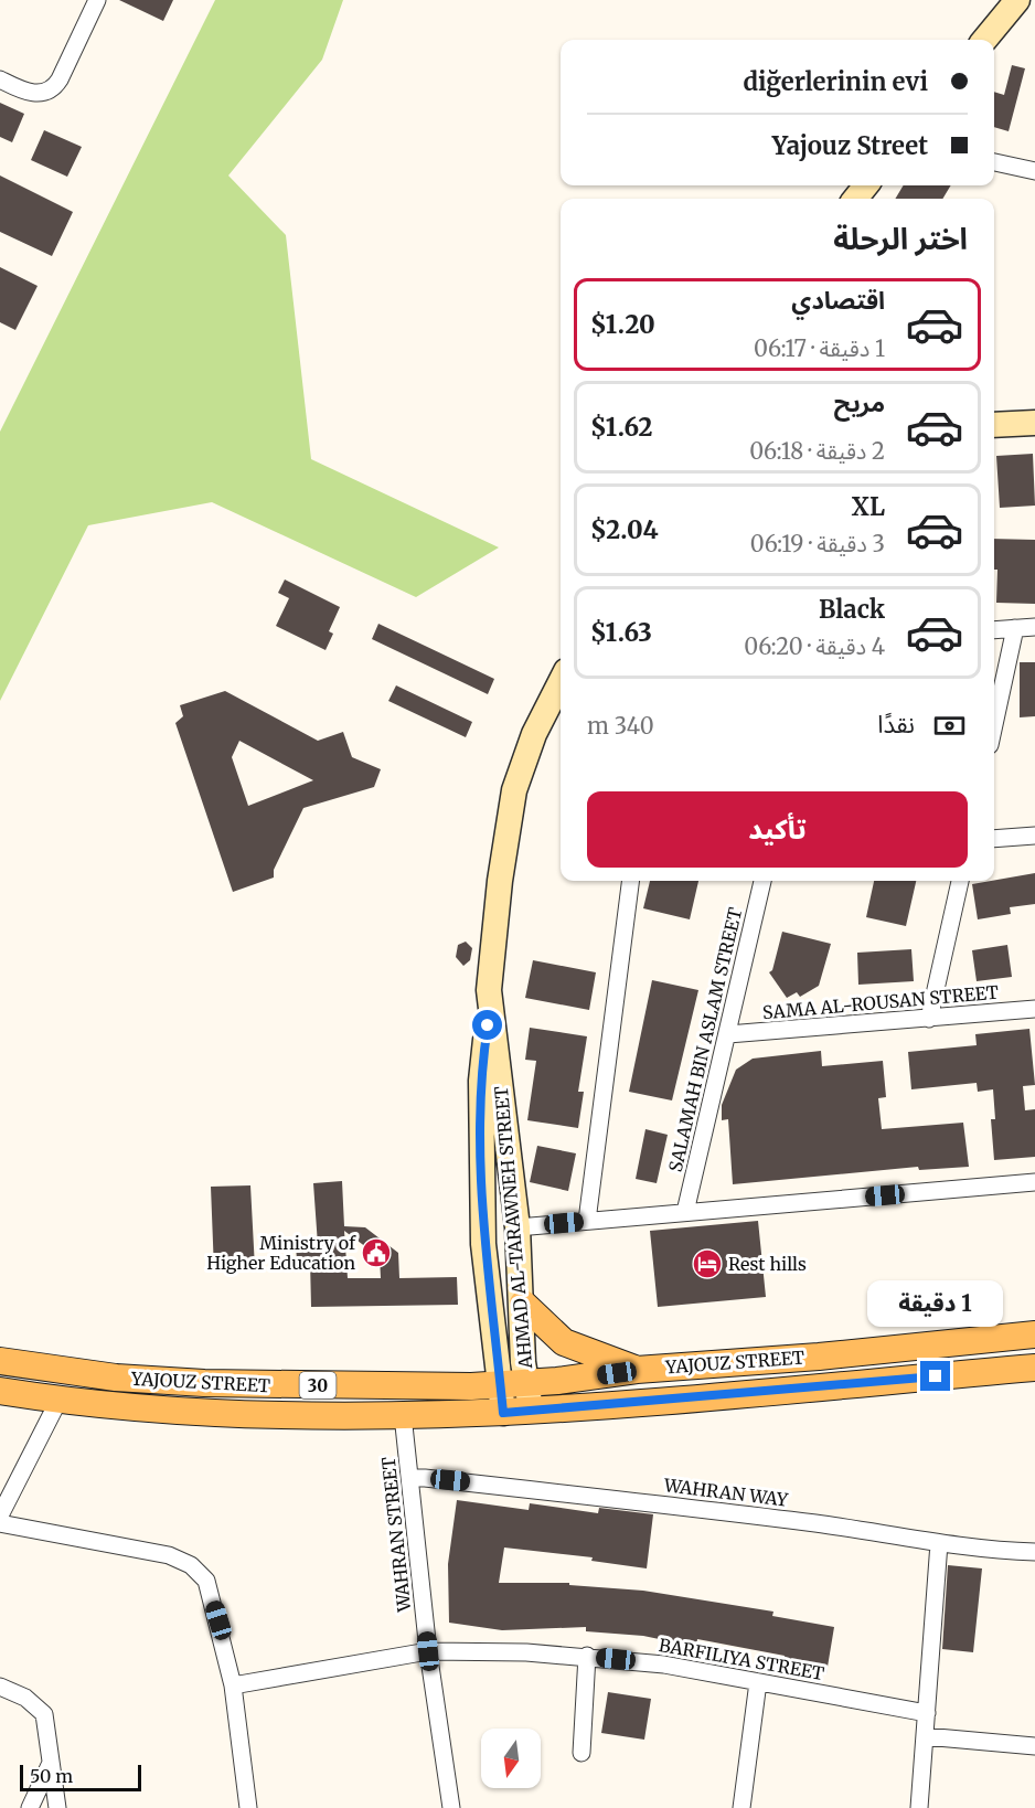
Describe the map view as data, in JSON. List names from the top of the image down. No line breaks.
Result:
{"streets":{"main road":["YAJOUZ STREET","30"],"street":["SAMA AL-ROUSAN STREET","SALAMAH BIN ASLAM STREET","AHMAD AL-TARAWNEH STREET","WAHRAN WAY","WAHRAN STREET","BARFILIYA STREET"]},"crossings":[["SAMA AL-ROUSAN STREET","SALAMAH BIN ASLAM STREET"],["AHMAD AL-TARAWNEH STREET","YAJOUZ STREET"],["YAJOUZ STREET","WAHRAN STREET"],["WAHRAN WAY","WAHRAN STREET"],["WAHRAN STREET","BARFILIYA STREET"]],"places":{"public building":["Ministry of Higher Education"],"hotel":["Rest hills"]},"scale_bar":"50 m","north":"bottom","page":{"banner":["diğerlerinin evi","Yajouz Street"],"heading":"اختر الرحلة","list":[{"name":"اقتصادي","note":"1 دقيقة · 06:17","value":"$1.20"},{"name":"مريح","note":"2 دقيقة · 06:18","value":"$1.62"},{"name":"XL","note":"3 دقيقة · 06:19","value":"$2.04"},{"name":"Black","note":"4 دقيقة · 06:20","value":"$1.63"}],"pay":["نقدًا","340 m"],"buttons":"تأكيد","bubble":"1 دقيقة","scale":"50 m"}}
